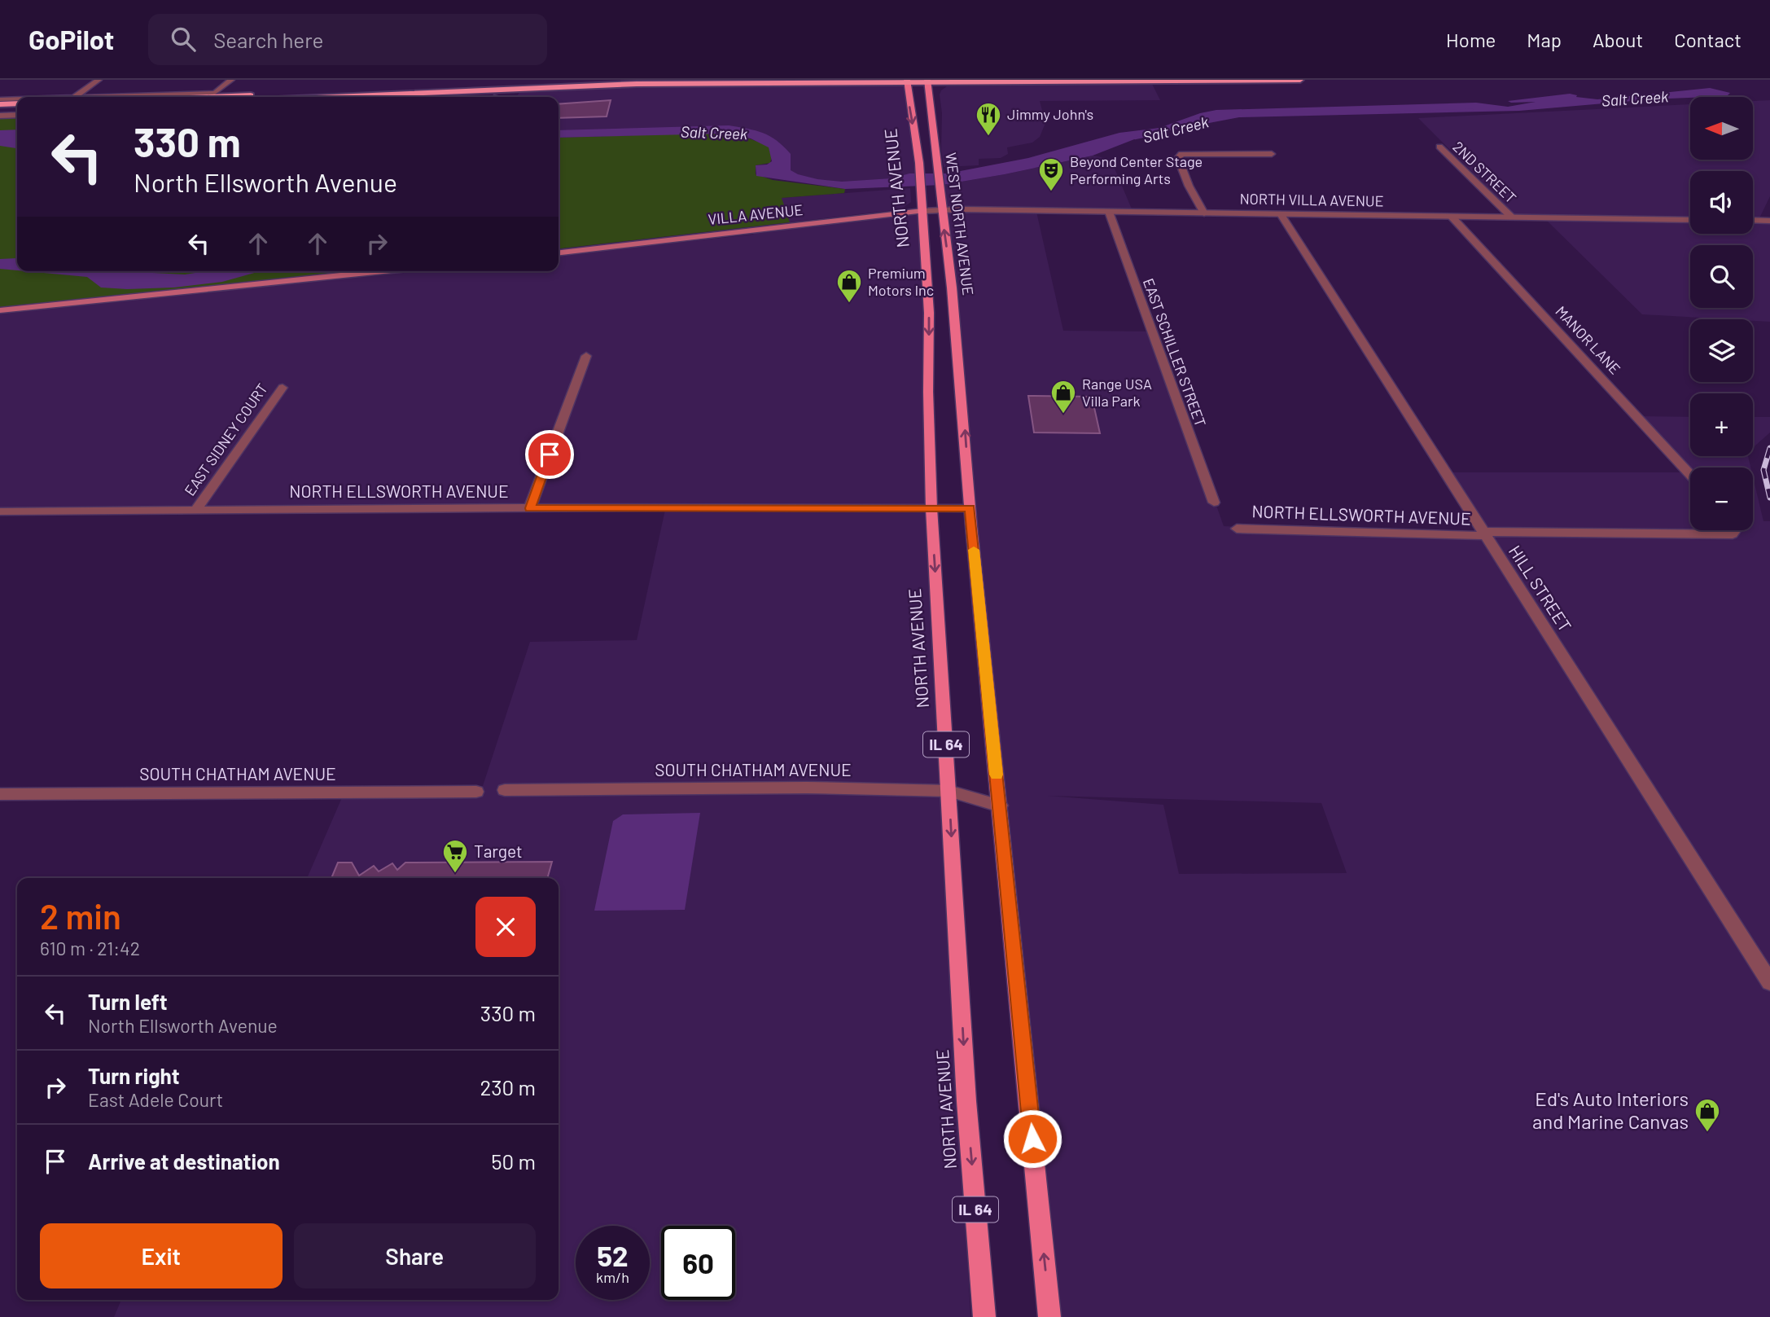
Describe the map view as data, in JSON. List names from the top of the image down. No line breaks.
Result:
{"streets":{"main road":["NORTH AVENUE","VILLA AVENUE","WEST NORTH AVENUE","IL 64"],"street":["2ND STREET","NORTH VILLA AVENUE","MANOR LANE","EAST SCHILLER STREET","EAST SIDNEY COURT","NORTH ELLSWORTH AVENUE","HILL STREET","SOUTH CHATHAM AVENUE"]},"crossings":[["2ND STREET","NORTH VILLA AVENUE"],["NORTH AVENUE","NORTH VILLA AVENUE"],["NORTH AVENUE","VILLA AVENUE"],["NORTH AVENUE","NORTH ELLSWORTH AVENUE"],["NORTH AVENUE","SOUTH CHATHAM AVENUE"],["NORTH VILLA AVENUE","VILLA AVENUE"],["NORTH VILLA AVENUE","WEST NORTH AVENUE"],["NORTH VILLA AVENUE","MANOR LANE"],["NORTH VILLA AVENUE","EAST SCHILLER STREET"],["NORTH VILLA AVENUE","HILL STREET"],["WEST NORTH AVENUE","NORTH ELLSWORTH AVENUE"],["WEST NORTH AVENUE","IL 64"],["EAST SIDNEY COURT","NORTH ELLSWORTH AVENUE"],["NORTH ELLSWORTH AVENUE","HILL STREET"],["NORTH ELLSWORTH AVENUE","IL 64"],["IL 64","SOUTH CHATHAM AVENUE"]],"one_way":["WEST NORTH AVENUE"],"water":["Salt Creek"],"places":{"restaurant":["Jimmy John's"],"theatre":["Beyond Center Stage Performing Arts"],"shop":["Premium Motors Inc","Range USA Villa Park","Ed's Auto Interiors and Marine Canvas"],"supermarket":["Target"]},"north":"left","page":{"header":"GoPilot","search":"Search here","nav":["Home","Map","About","Contact"],"map_buttons":["+","−"],"turn":["330 m","North Ellsworth Avenue"],"heading":["2 min","610 m · 21:42"],"list":[{"name":"Turn left","note":"North Ellsworth Avenue","value":"330 m"},{"name":"Turn right","note":"East Adele Court","value":"230 m"},{"name":"Arrive at destination","value":"50 m"}],"buttons":["Exit","Share"],"speed":"52 km/h","limit":"60"}}
